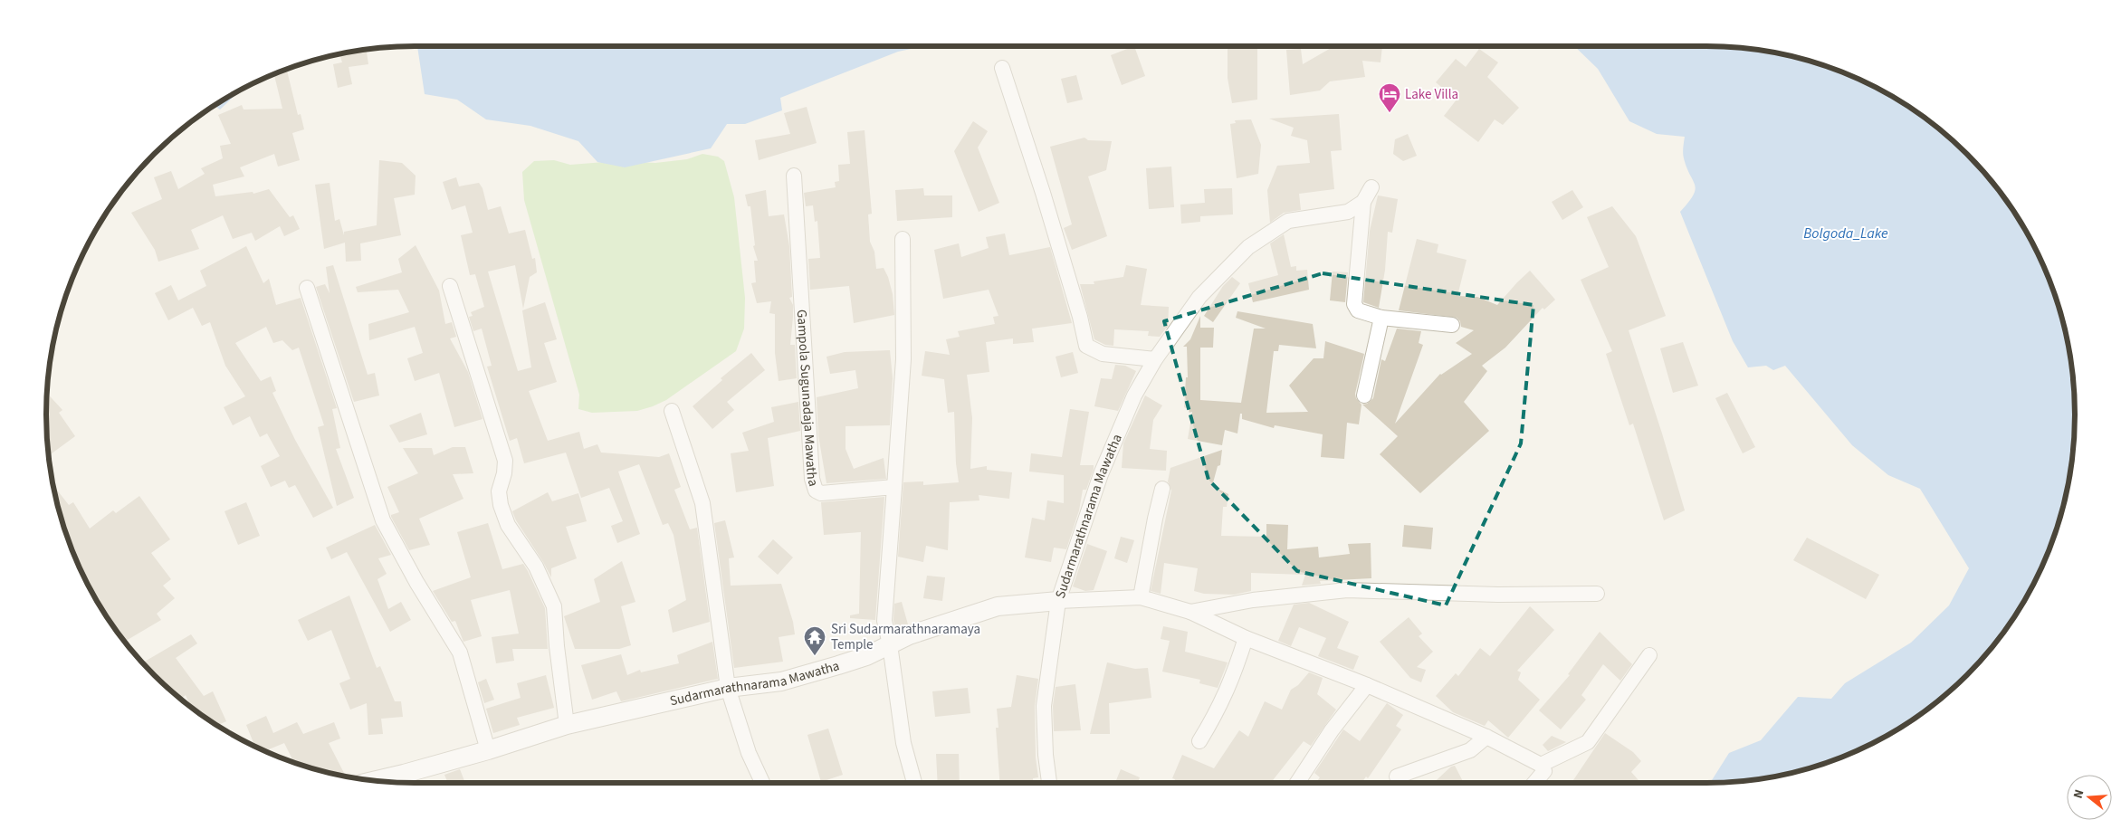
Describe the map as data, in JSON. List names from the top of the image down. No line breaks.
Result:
{"streets":{"street":["Gampola Sugunadaja Mawatha","Sudarmarathnarama Mawatha"]},"water":["Bolgoda_Lake"],"places":{"hotel":["Lake Villa"],"temple":["Sri Sudarmarathnaramaya Temple"]},"north":"left"}
